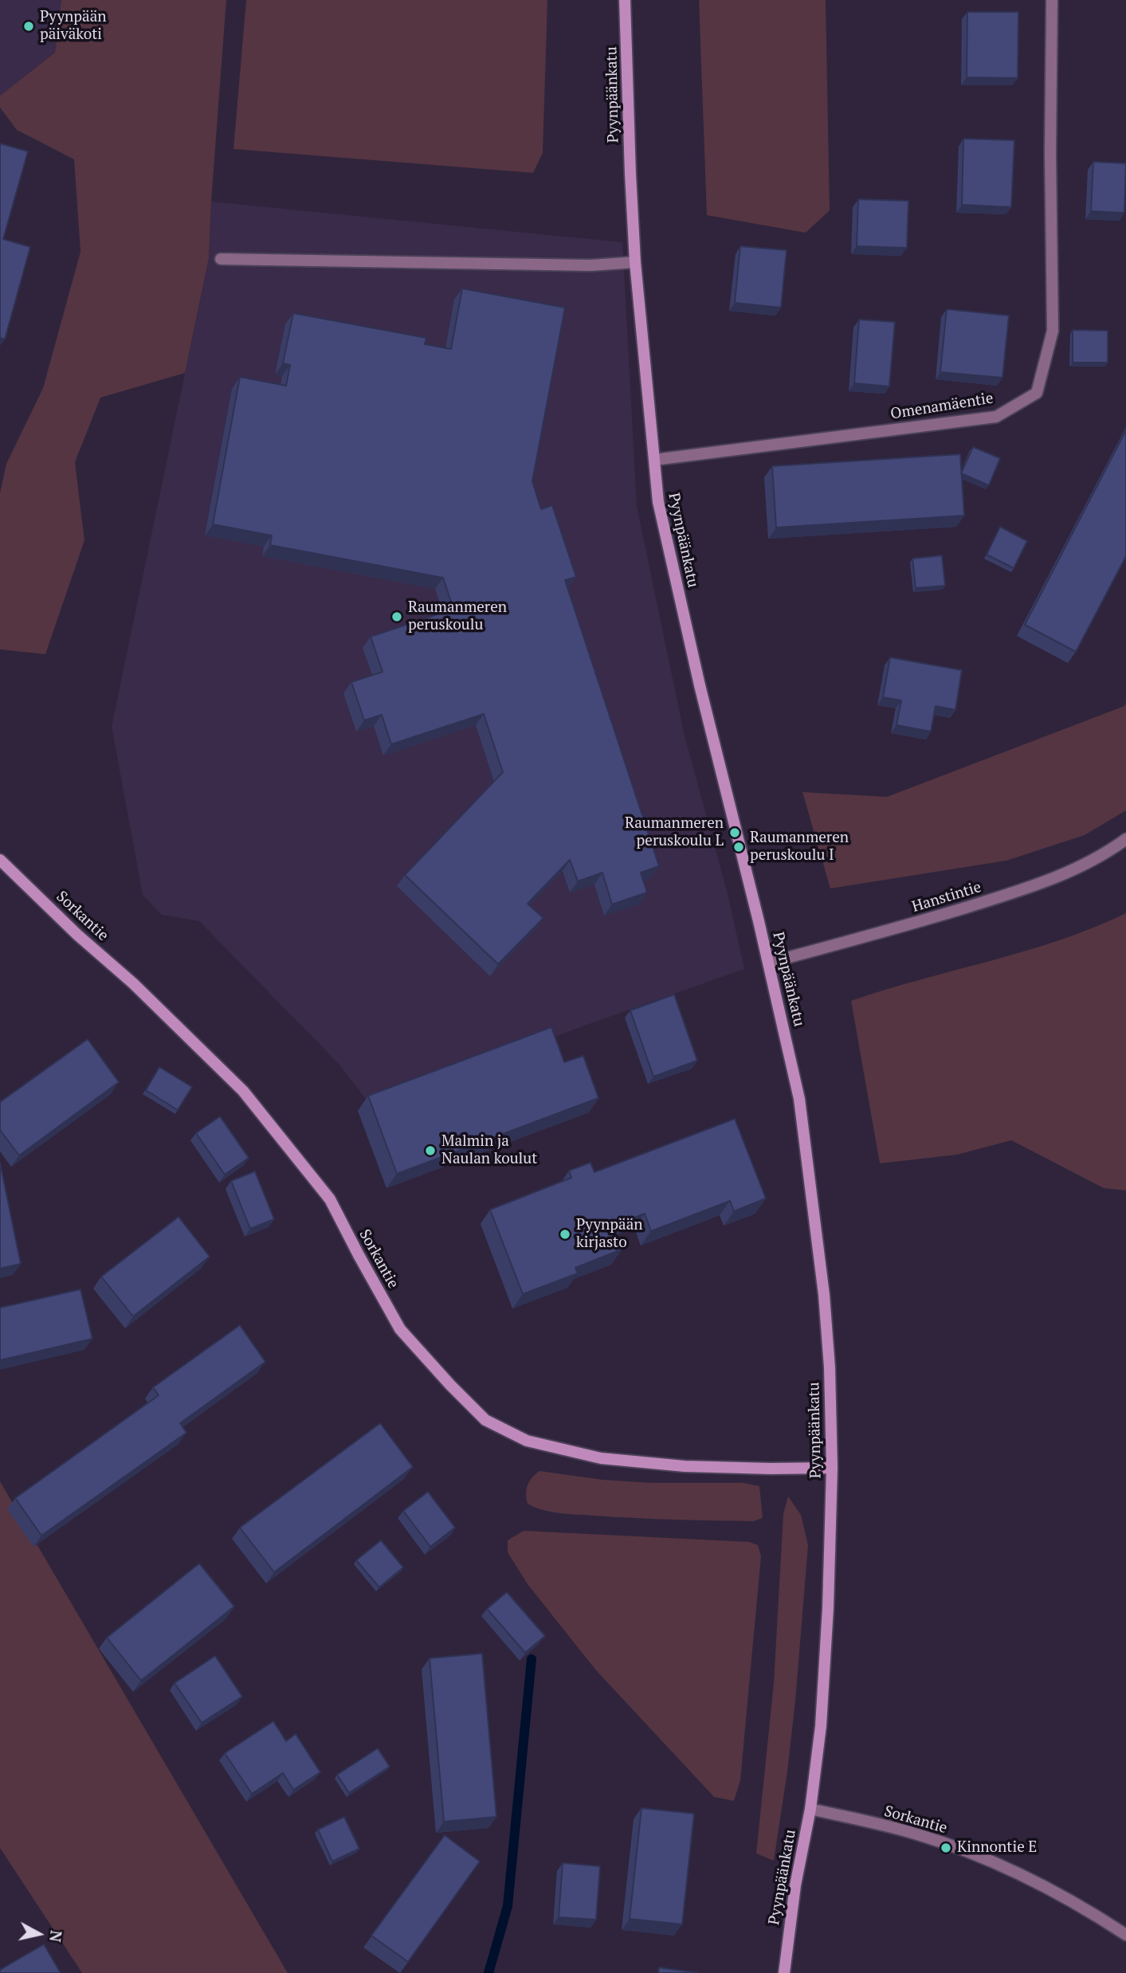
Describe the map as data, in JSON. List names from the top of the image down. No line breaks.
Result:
{"streets":{"main road":["Pyynpäänkatu","Sorkantie"],"street":["Omenamäentie","Hanstintie"]},"crossings":[["Pyynpäänkatu","Omenamäentie"],["Pyynpäänkatu","Hanstintie"],["Pyynpäänkatu","Sorkantie"]],"places":["Pyynpään päiväkoti","Raumanmeren peruskoulu","Raumanmeren peruskoulu L","Raumanmeren peruskoulu I","Malmin ja Naulan koulut","Pyynpään kirjasto","Kinnontie E"],"north":"right"}
